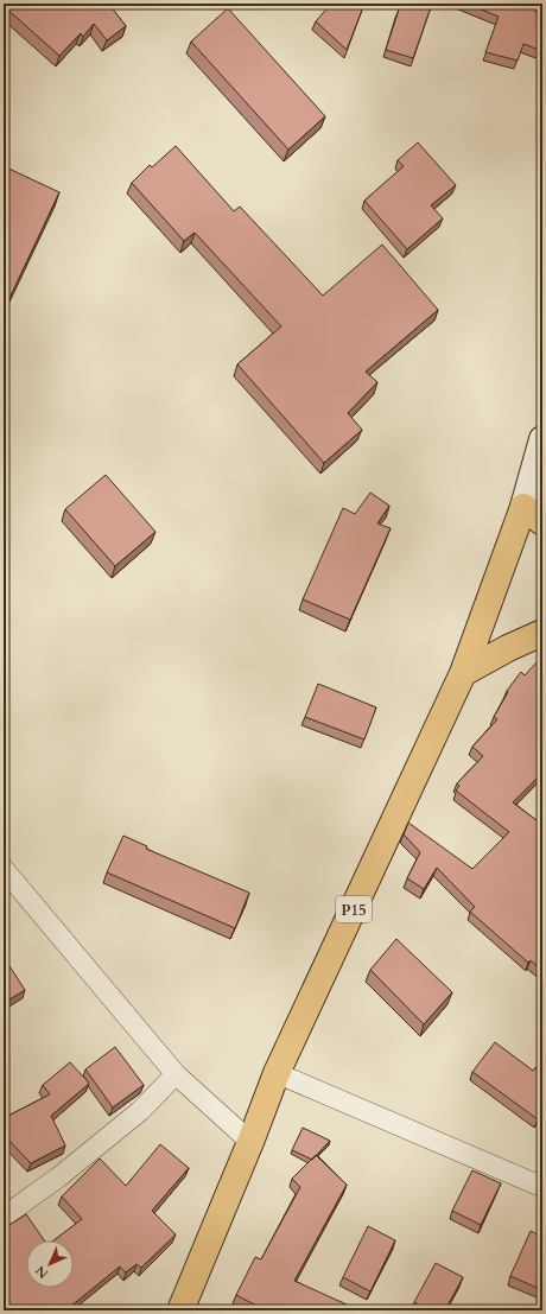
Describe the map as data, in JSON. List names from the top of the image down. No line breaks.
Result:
{"streets":{"main road":["P15"]},"north":"bottom left"}
